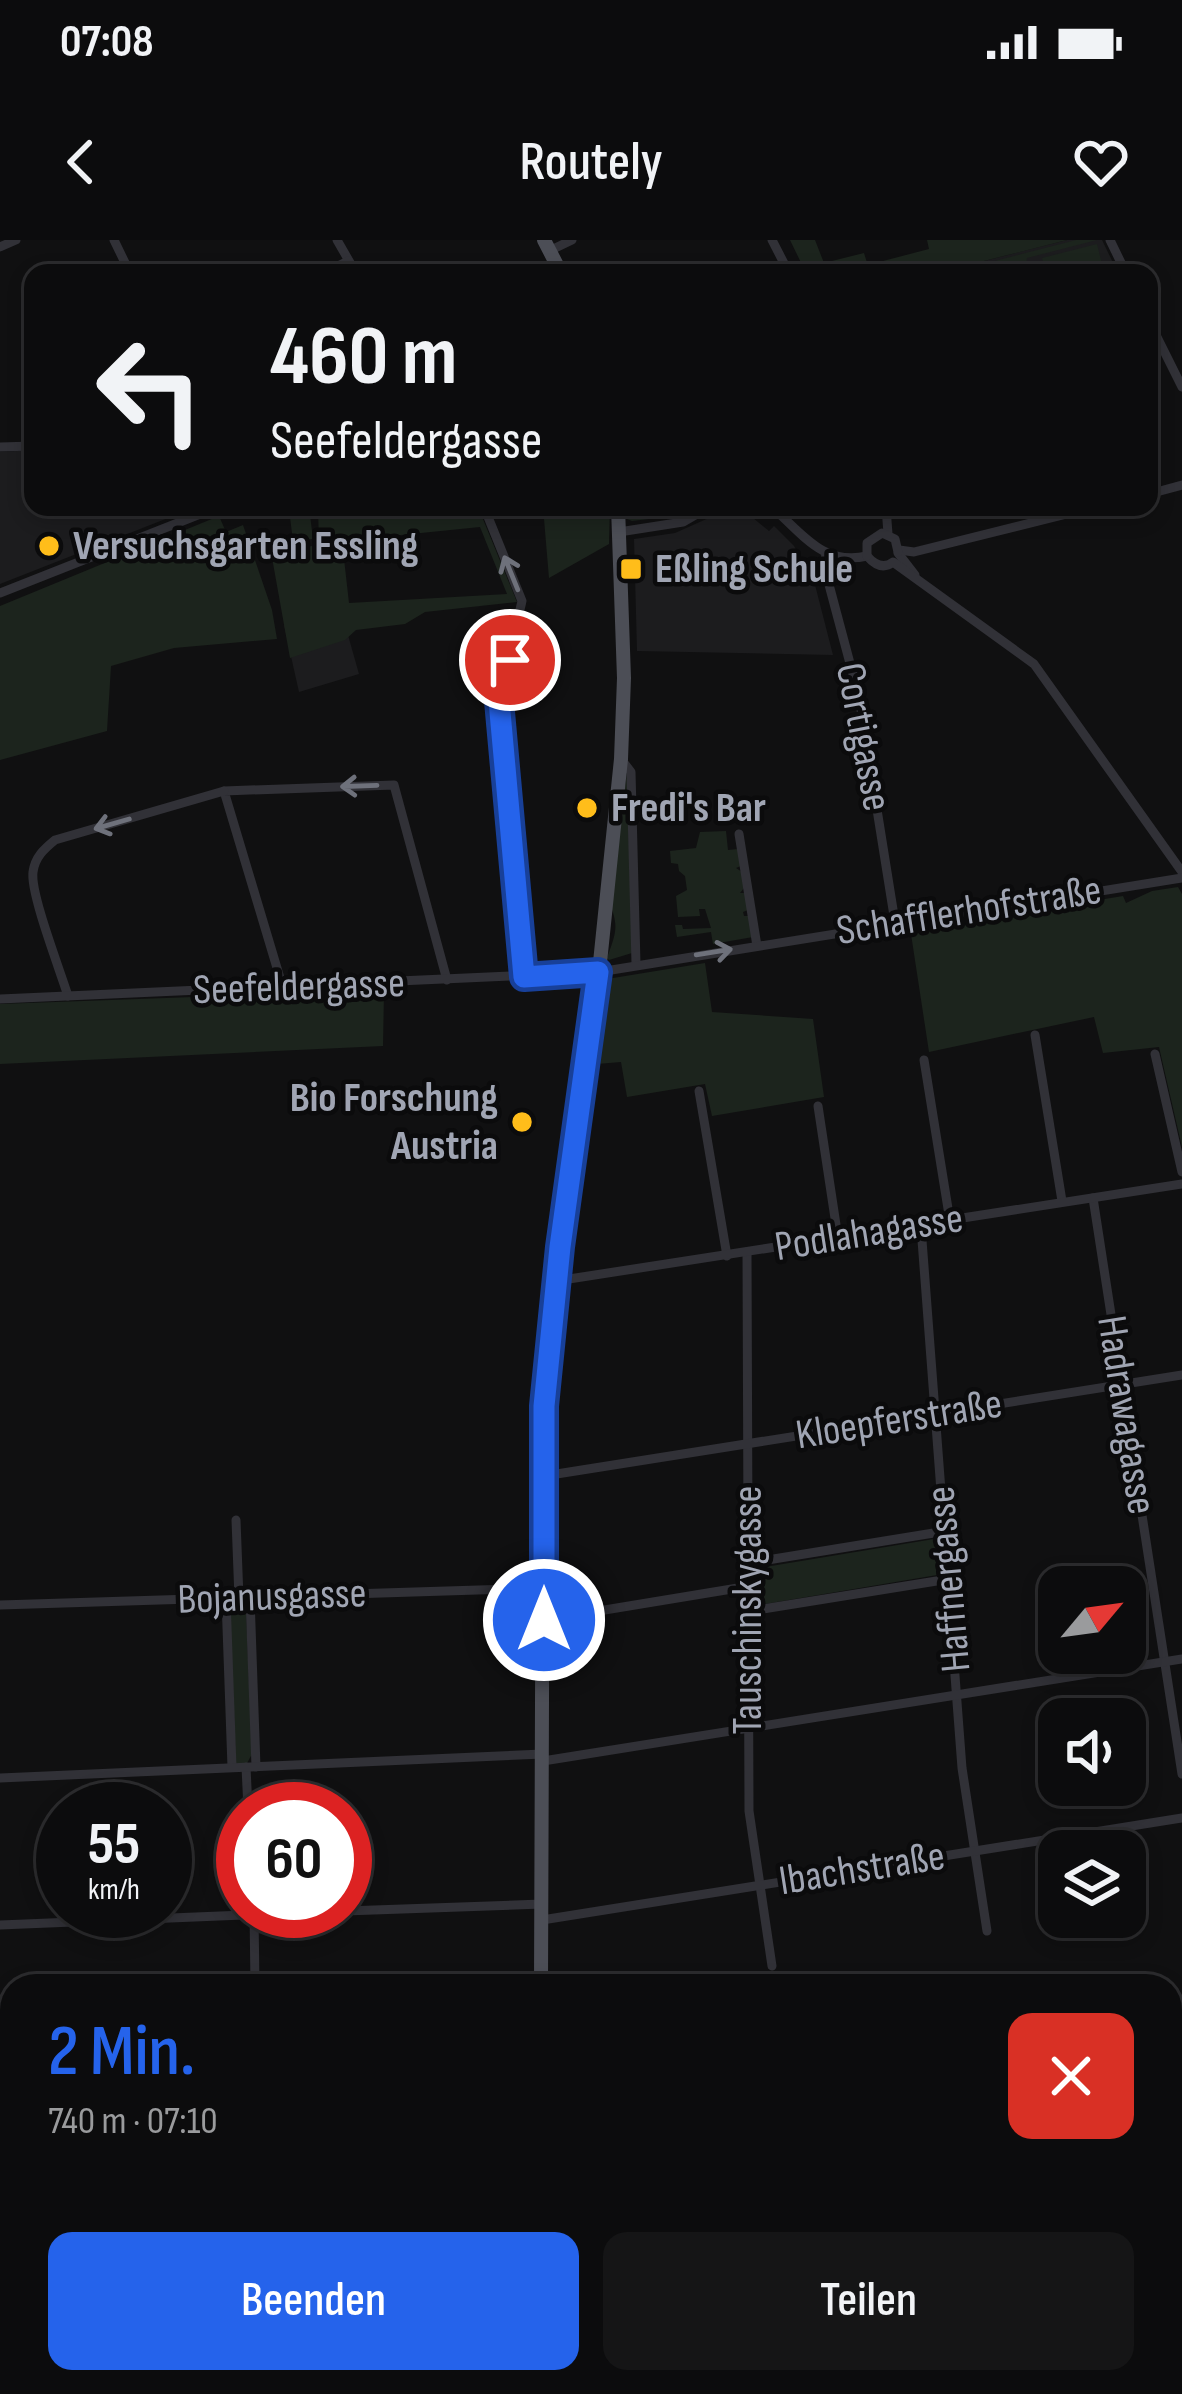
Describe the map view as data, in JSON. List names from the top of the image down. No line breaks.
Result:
{"streets":{"street":["Cortigasse","Schafflerhofstraße","Seefeldergasse","Podlahagasse","Hadrawagasse","Kloepferstraße","Haffnergasse","Bojanusgasse","Tauschinskygasse","Ibachstraße"]},"crossings":[["Cortigasse","Schafflerhofstraße"],["Schafflerhofstraße","Seefeldergasse"],["Podlahagasse","Hadrawagasse"],["Podlahagasse","Haffnergasse"],["Podlahagasse","Tauschinskygasse"],["Hadrawagasse","Kloepferstraße"],["Kloepferstraße","Haffnergasse"],["Kloepferstraße","Tauschinskygasse"],["Haffnergasse","Ibachstraße"],["Tauschinskygasse","Ibachstraße"]],"places":{"other":["Versuchsgarten Essling","Fredi's Bar","Bio Forschung Austria"],"transit":["Eßling Schule"]},"north":"top right","page":{"status":"07:08","header":"Routely","turn":["460 m","Seefeldergasse"],"speed":"55 km/h","limit":"60","heading":["2 Min.","740 m · 07:10"],"buttons":["Beenden","Teilen"]}}
